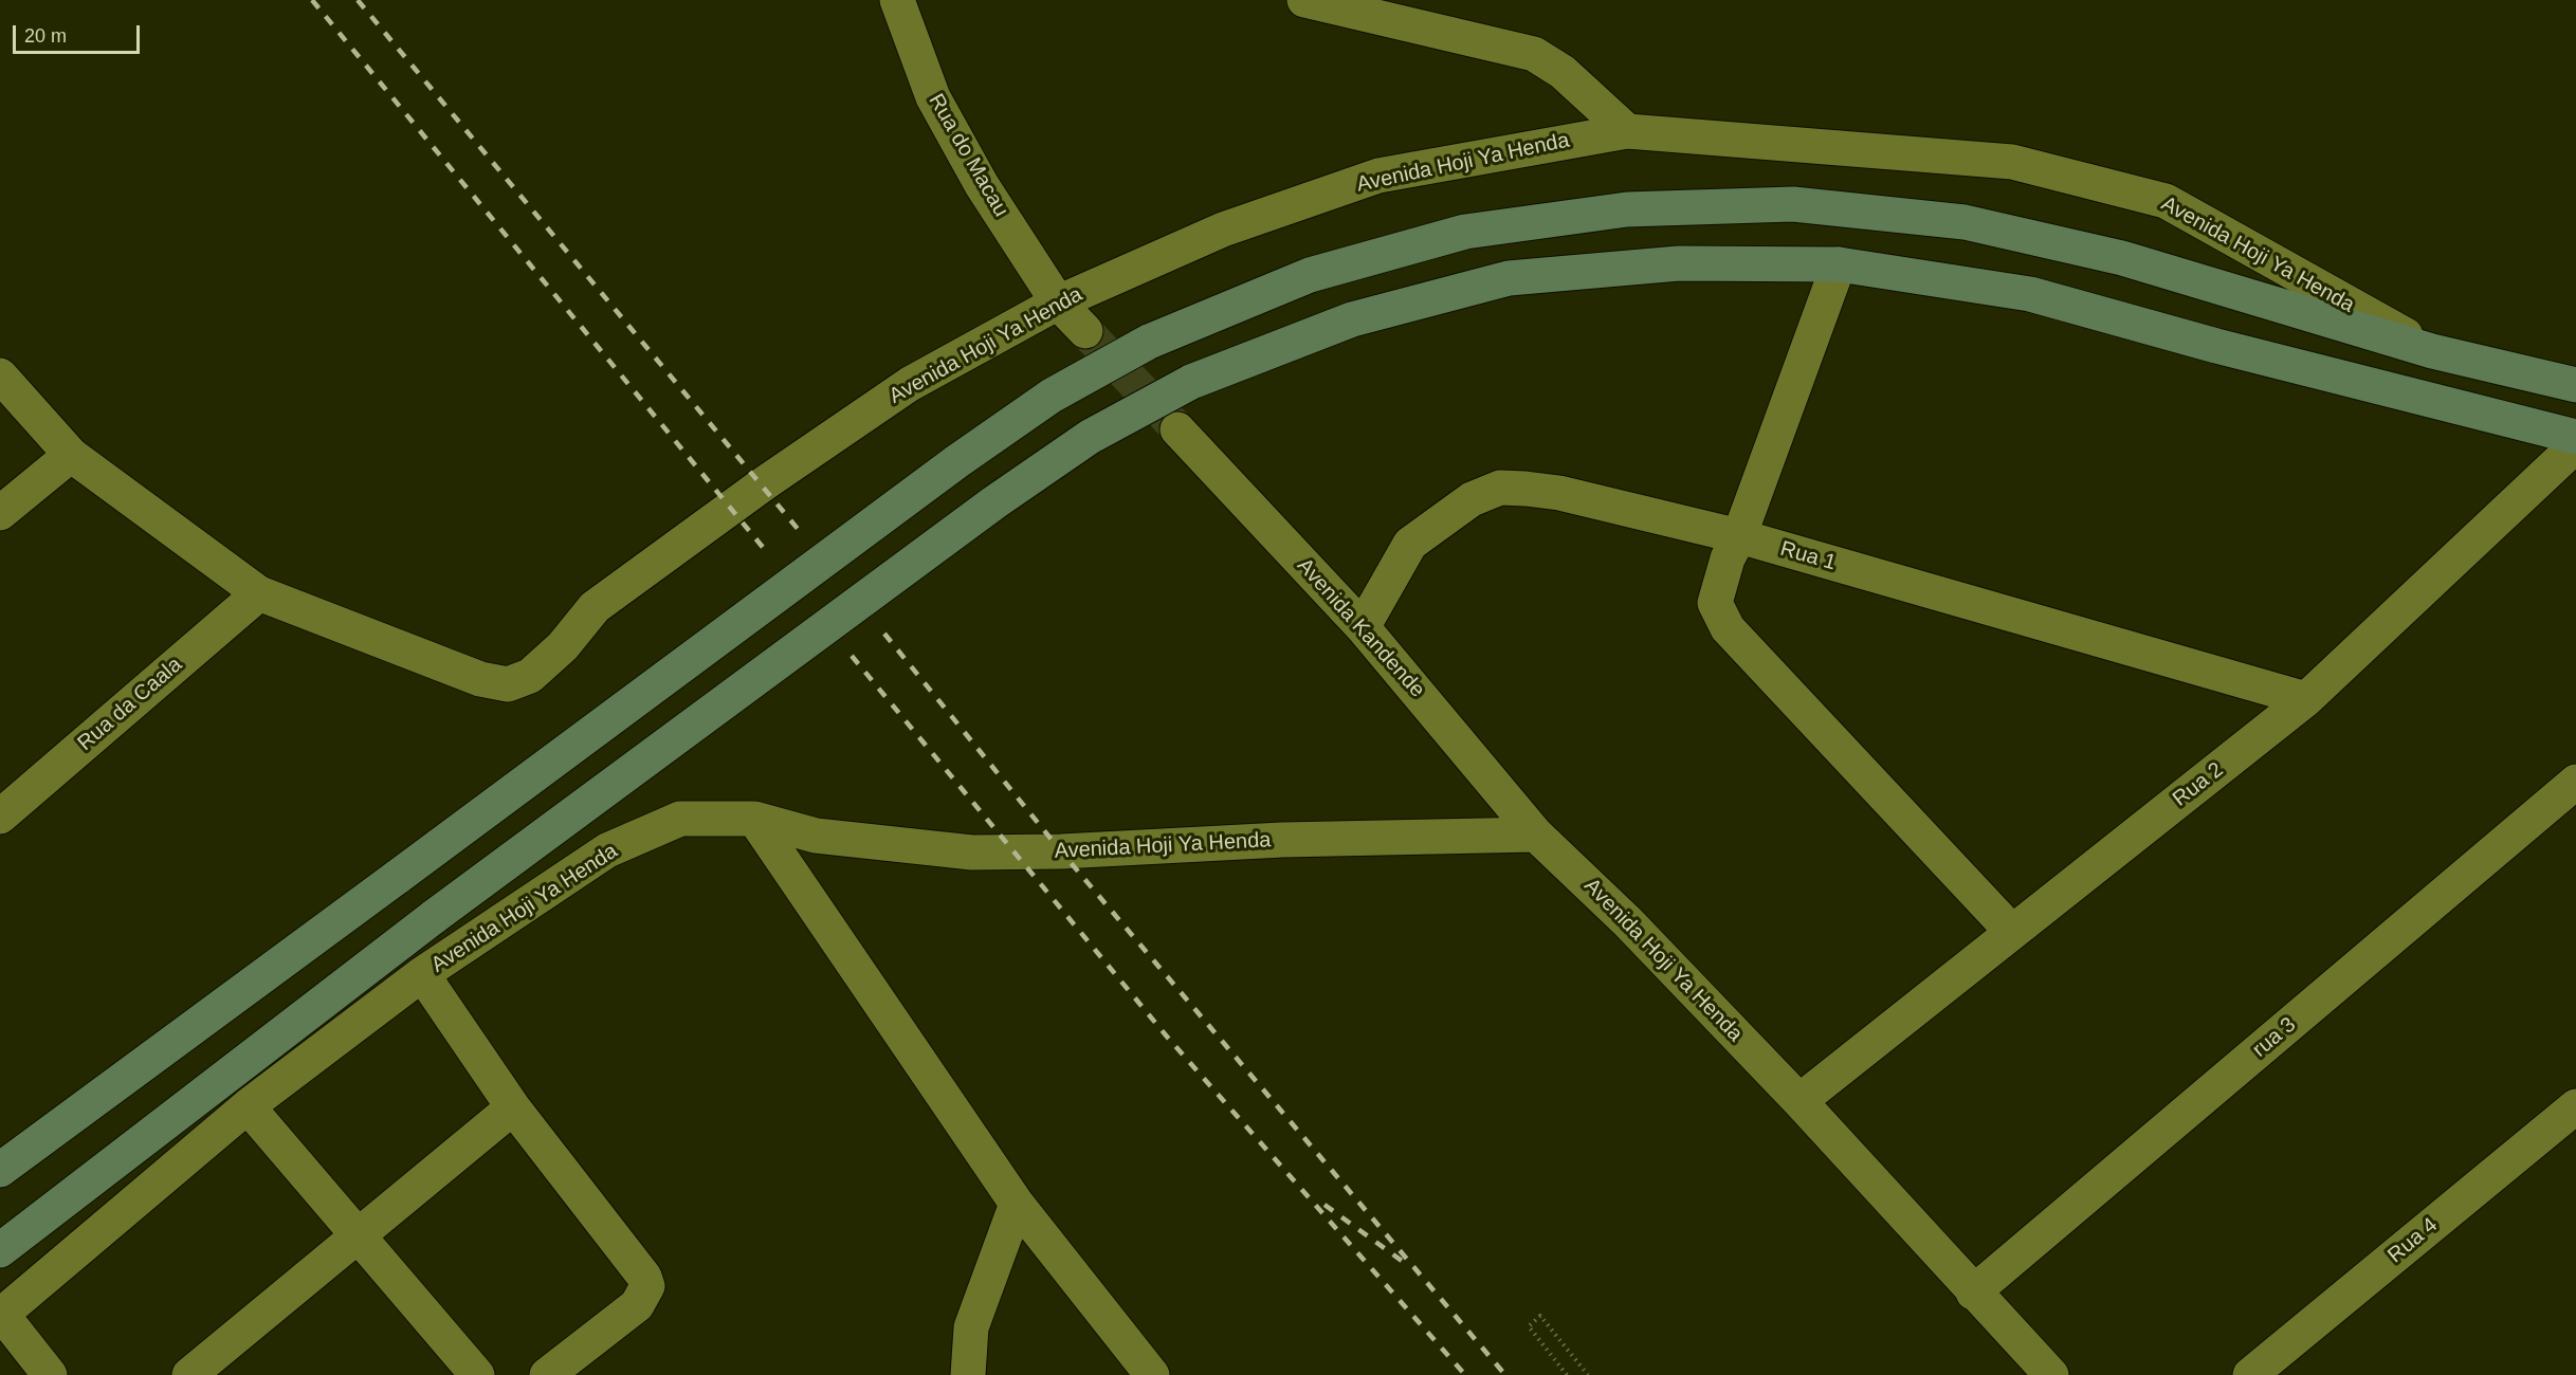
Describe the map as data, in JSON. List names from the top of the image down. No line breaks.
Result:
{"streets":{"main road":["Avenida Hoji Ya Henda"],"street":["Rua do Macau","Rua 1","Avenida Kandende","Rua da Caala","Rua 2","rua 3","Rua 4"]},"crossings":[["Rua do Macau","Avenida Hoji Ya Henda"],["Avenida Hoji Ya Henda","Avenida Kandende"],["Avenida Hoji Ya Henda","Rua da Caala"],["Avenida Hoji Ya Henda","Rua 2"],["Avenida Hoji Ya Henda","rua 3"],["Rua 1","Avenida Kandende"],["Rua 1","Rua 2"]],"scale_bar":"20 m"}
